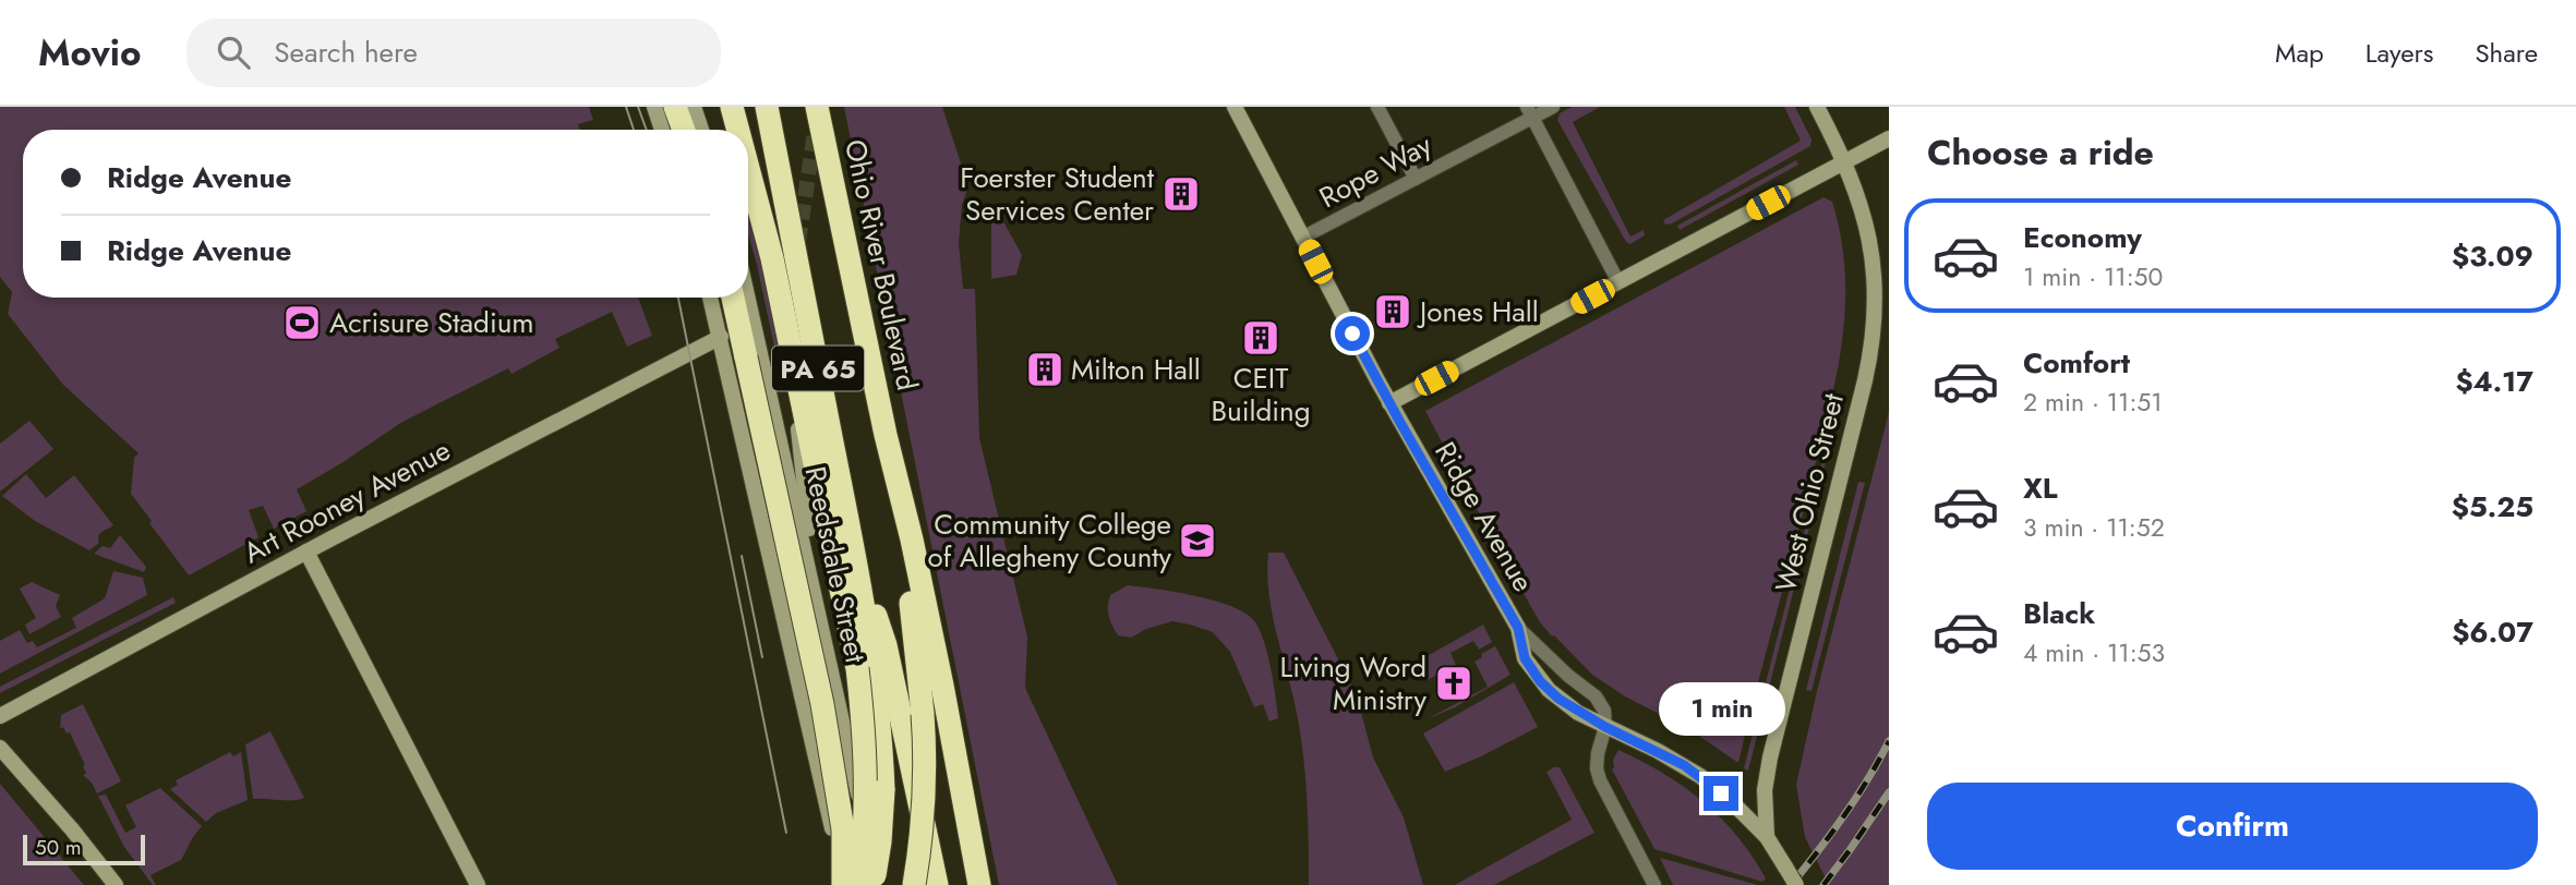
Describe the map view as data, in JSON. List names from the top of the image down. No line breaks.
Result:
{"streets":{"highway":["Ohio River Boulevard","PA 65"],"main road":["West Ohio Street","Art Rooney Avenue","Ridge Avenue","Reedsdale Street"],"street":["Rope Way"]},"crossings":[["Rope Way","Ridge Avenue"],["West Ohio Street","Ridge Avenue"]],"places":{"building":["Foerster Student Services Center","Jones Hall","CEIT Building","Milton Hall"],"sports":["Acrisure Stadium"],"school or university":["Community College of Allegheny County"],"church":["Living Word Ministry"]},"scale_bar":"50 m","page":{"header":"Movio","search":"Search here","nav":["Map","Layers","Share"],"heading":"Choose a ride","banner":["Ridge Avenue","Ridge Avenue"],"list":[{"name":"Economy","note":"1 min · 11:50","value":"$3.09"},{"name":"Comfort","note":"2 min · 11:51","value":"$4.17"},{"name":"XL","note":"3 min · 11:52","value":"$5.25"},{"name":"Black","note":"4 min · 11:53","value":"$6.07"}],"bubble":"1 min","buttons":"Confirm","scale":"50 m"}}
